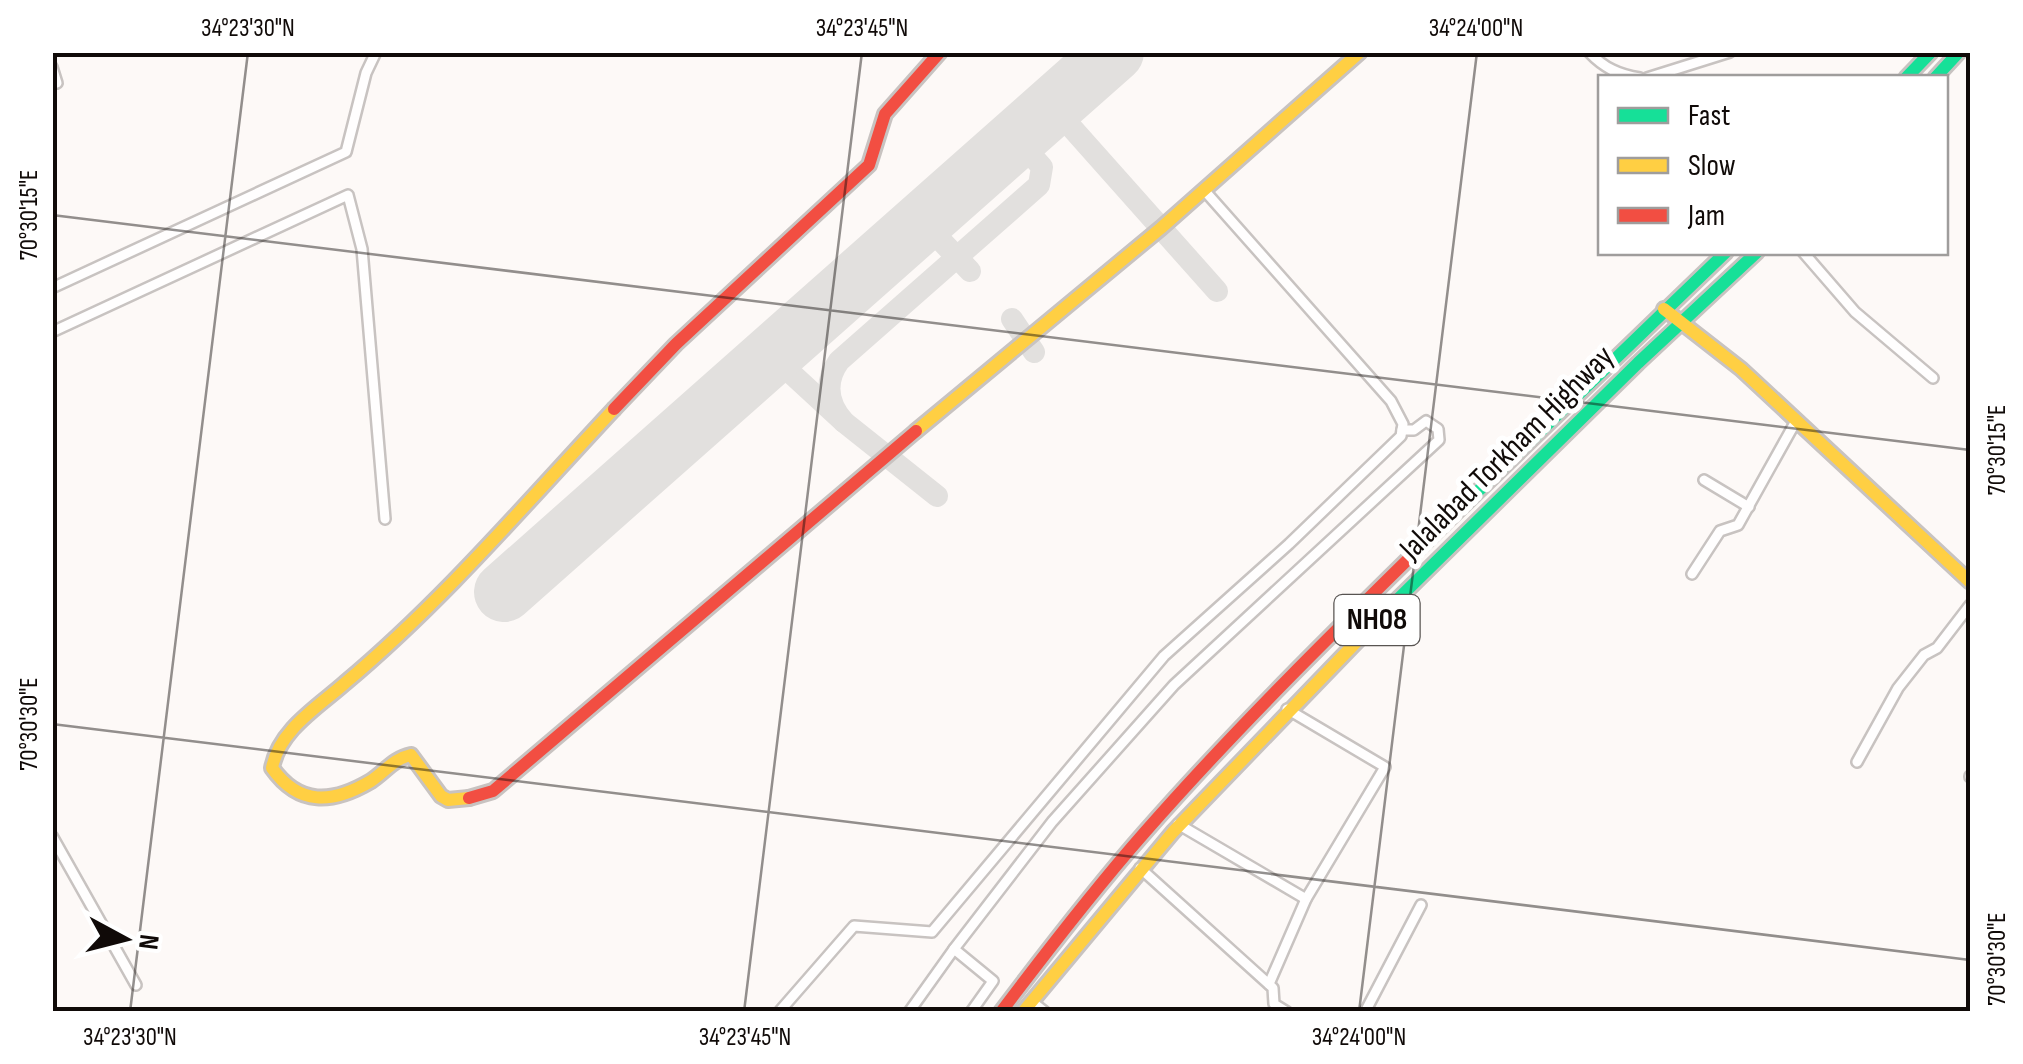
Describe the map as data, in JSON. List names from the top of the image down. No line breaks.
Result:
{"streets":{"main road":["Jalalabad Torkham Highway","NH08"]},"legend":["Fast","Slow","Jam"],"north":"right","coordinates":["34°23'30\"N","34°23'45\"N","34°24'00\"N","70°30'15\"E","70°30'30\"E"]}
